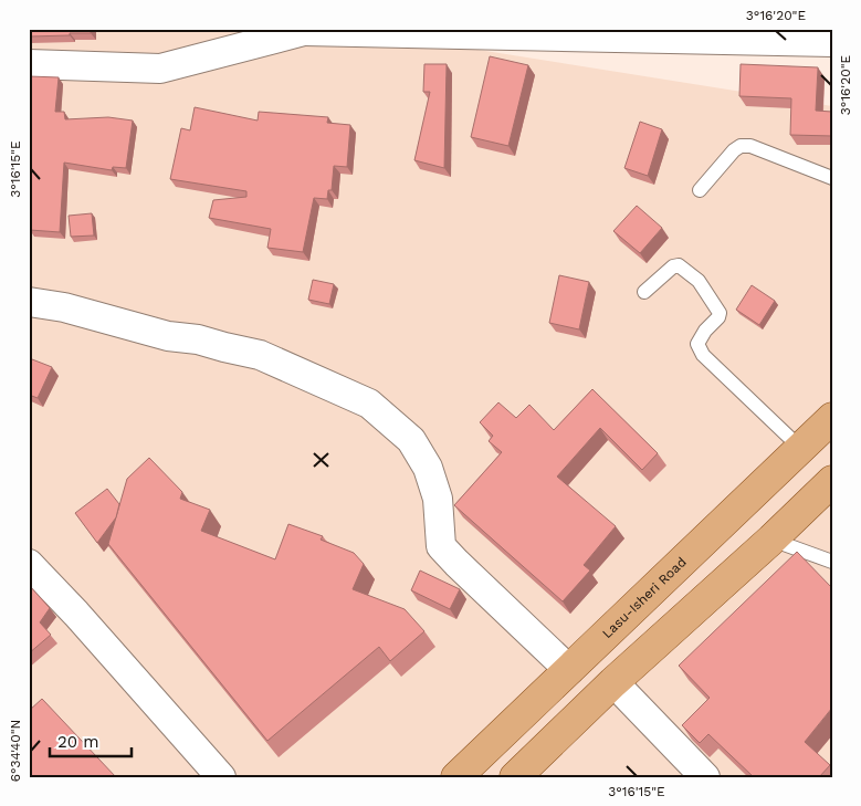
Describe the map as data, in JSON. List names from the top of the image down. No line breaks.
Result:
{"streets":{"main road":["Lasu-Isheri Road"]},"scale_bar":"20 m","coordinates":["3°16'20\"E","3°16'15\"E","6°34'40\"N"]}
